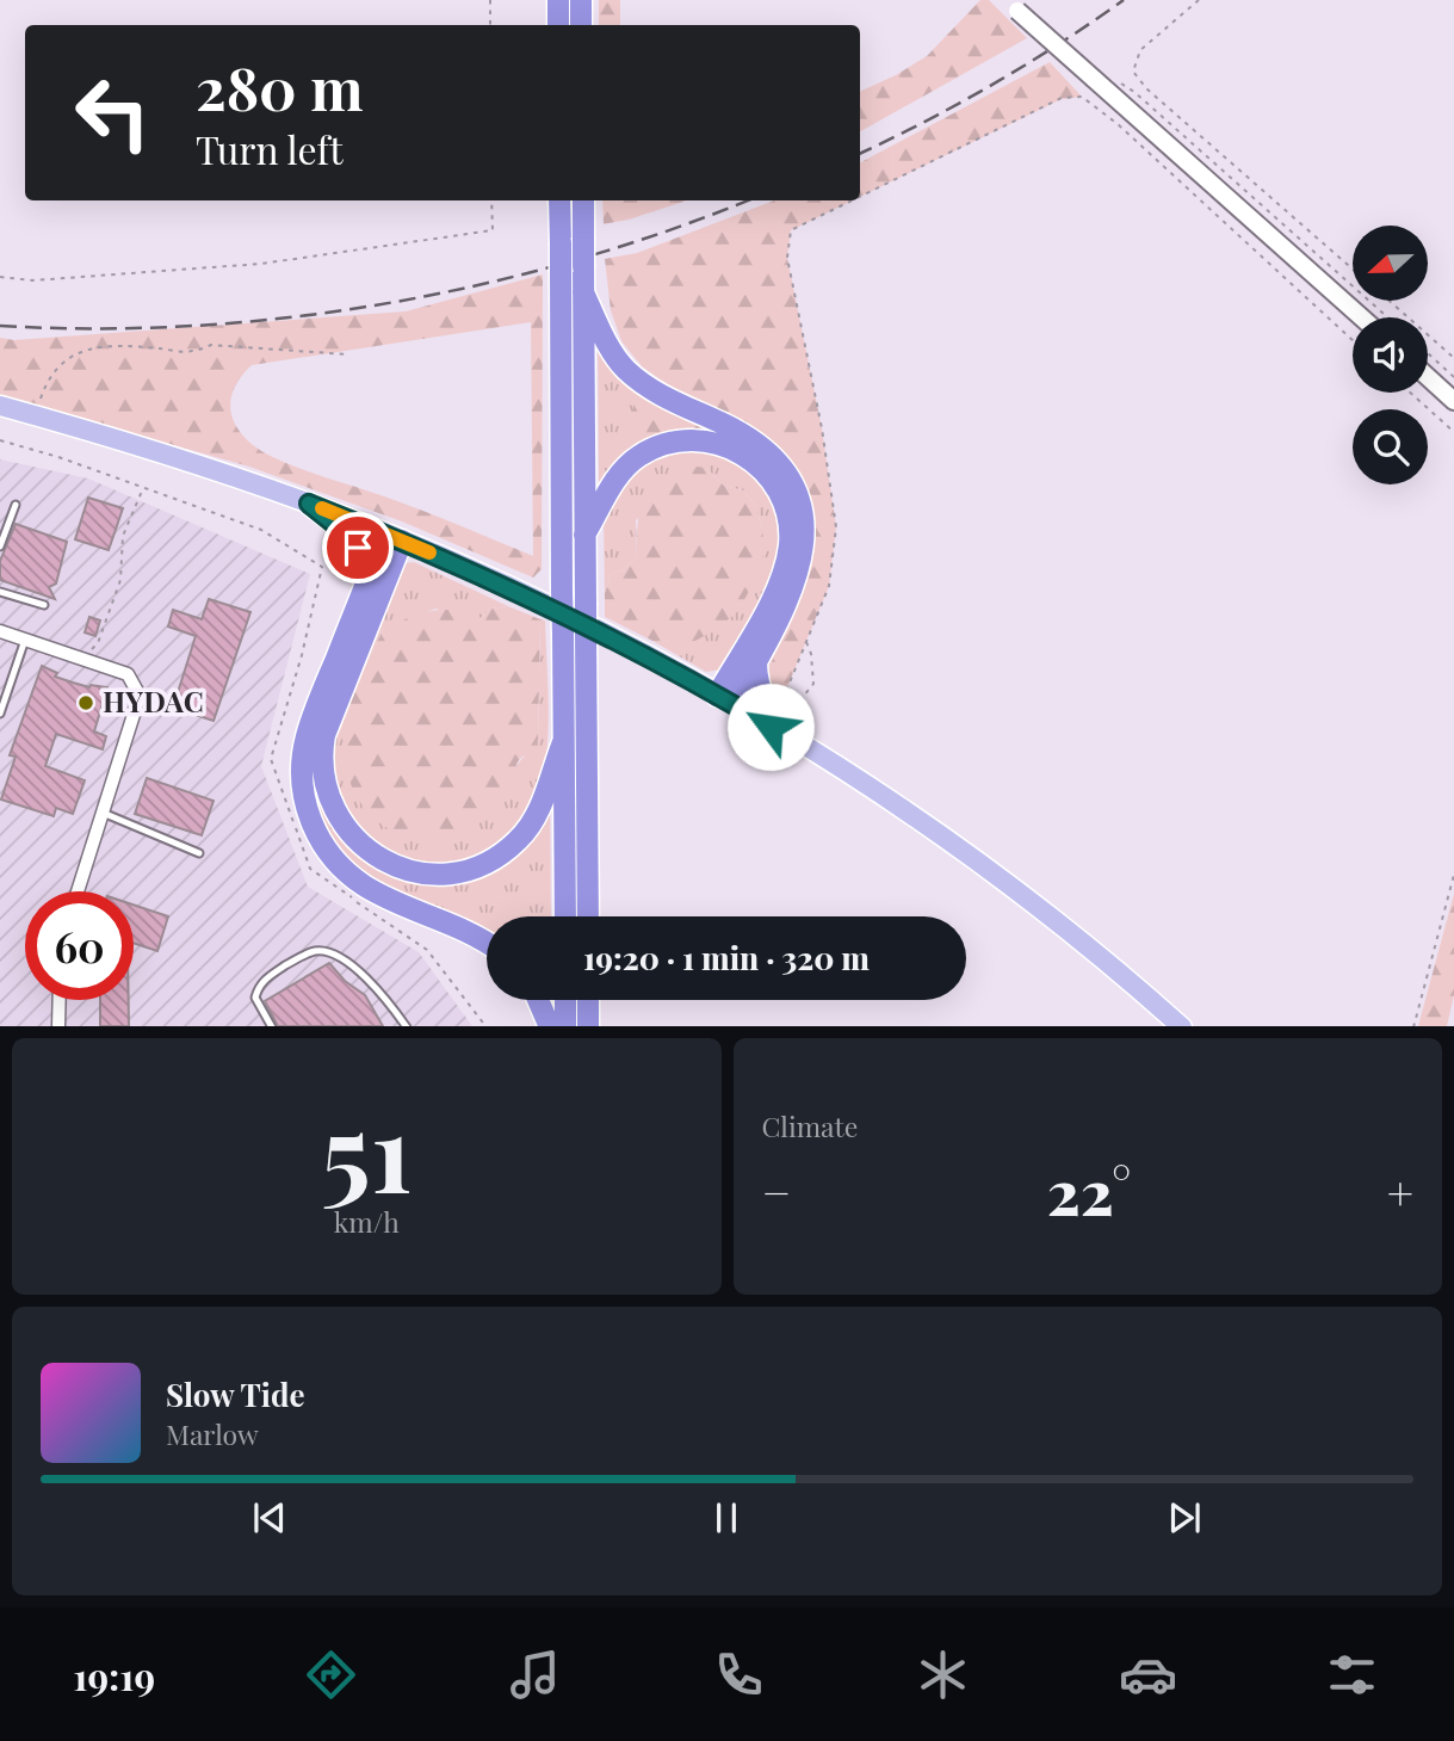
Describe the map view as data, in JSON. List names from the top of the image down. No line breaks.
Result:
{"places":["HYDAC"],"north":"left","page":{"turn":["280 m","Turn left"],"limit":"60","trip":"19:20 · 1 min · 320 m","tile":[["51","km/h"],"Climate"],"heat":["−","22°","+"],"song":["Slow Tide","Marlow"],"tabs":"19:19"}}
